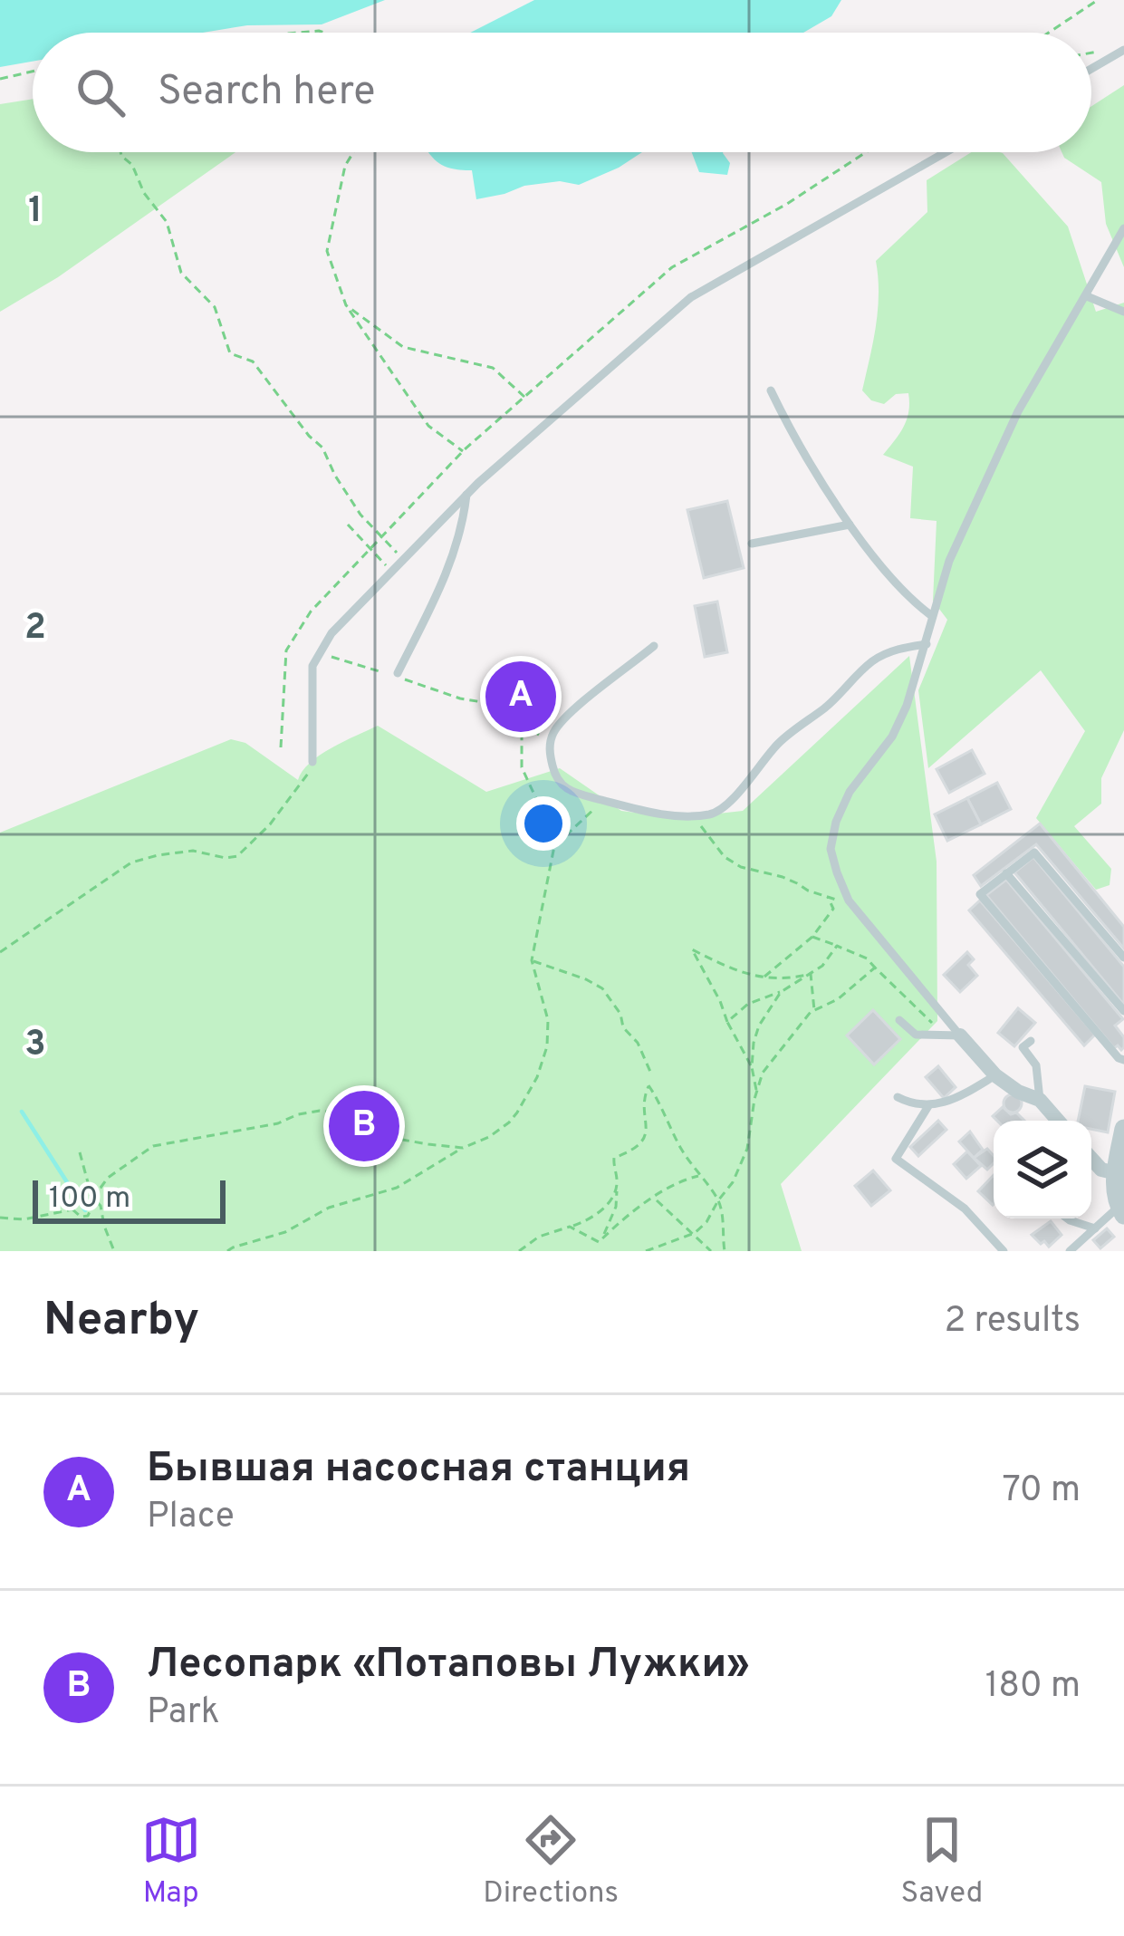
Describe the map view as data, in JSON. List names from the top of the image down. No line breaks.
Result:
{"scale_bar":"100 m","page":{"search":"Search here","pins":["A","B"],"scale":"100 m","heading":["Nearby","2 results"],"list":[{"mark":"A","name":"Бывшая насосная станция","note":"Place","value":"70 m"},{"mark":"B","name":"Лесопарк «Потаповы Лужки»","note":"Park","value":"180 m"}],"nav":["Map","Directions","Saved"]},"grid":{"rows":["1","2","3"]}}
